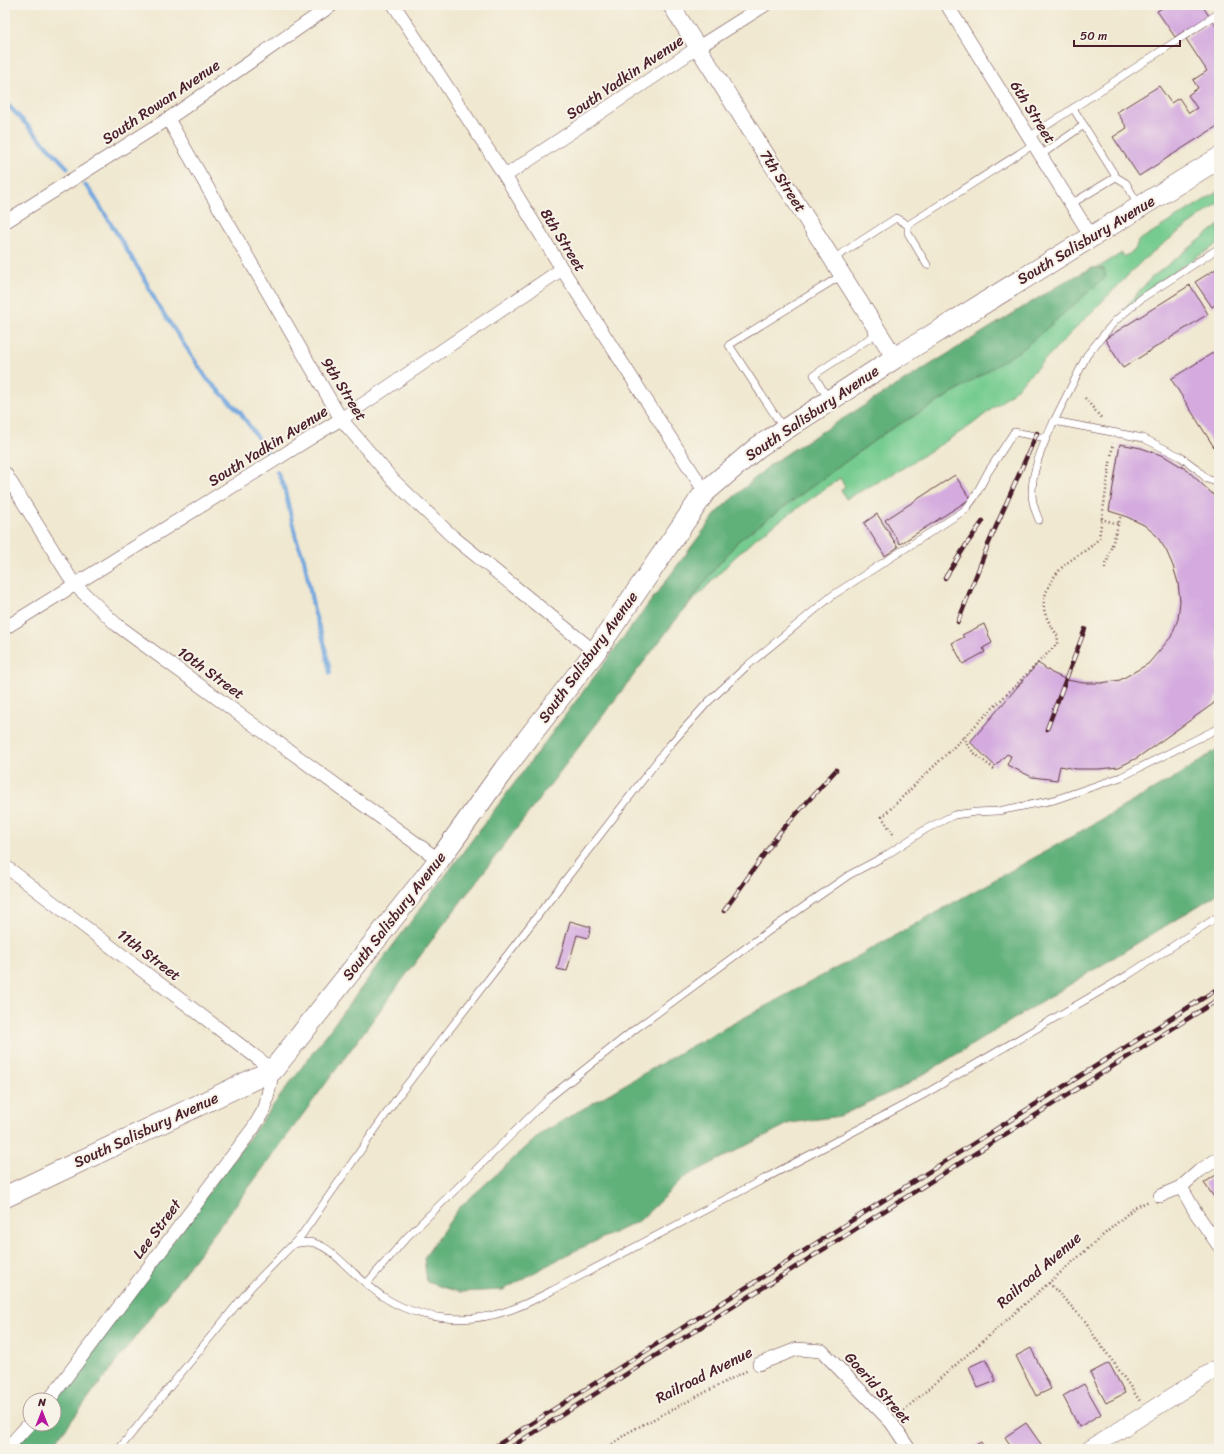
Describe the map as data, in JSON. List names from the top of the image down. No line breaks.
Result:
{"streets":{"main road":["South Salisbury Avenue"],"street":["South Yadkin Avenue","South Rowan Avenue","6th Street","7th Street","8th Street","9th Street","10th Street","11th Street","Lee Street","Railroad Avenue","Goerid Street"]},"crossings":[["South Yadkin Avenue","7th Street"],["South Yadkin Avenue","8th Street"],["South Yadkin Avenue","9th Street"],["South Yadkin Avenue","10th Street"],["South Rowan Avenue","9th Street"],["6th Street","South Salisbury Avenue"],["7th Street","South Salisbury Avenue"],["8th Street","South Salisbury Avenue"],["South Salisbury Avenue","9th Street"],["South Salisbury Avenue","10th Street"],["South Salisbury Avenue","11th Street"],["South Salisbury Avenue","Lee Street"],["11th Street","Lee Street"],["Railroad Avenue","Goerid Street"]],"scale_bar":"50 m","north":"top"}
